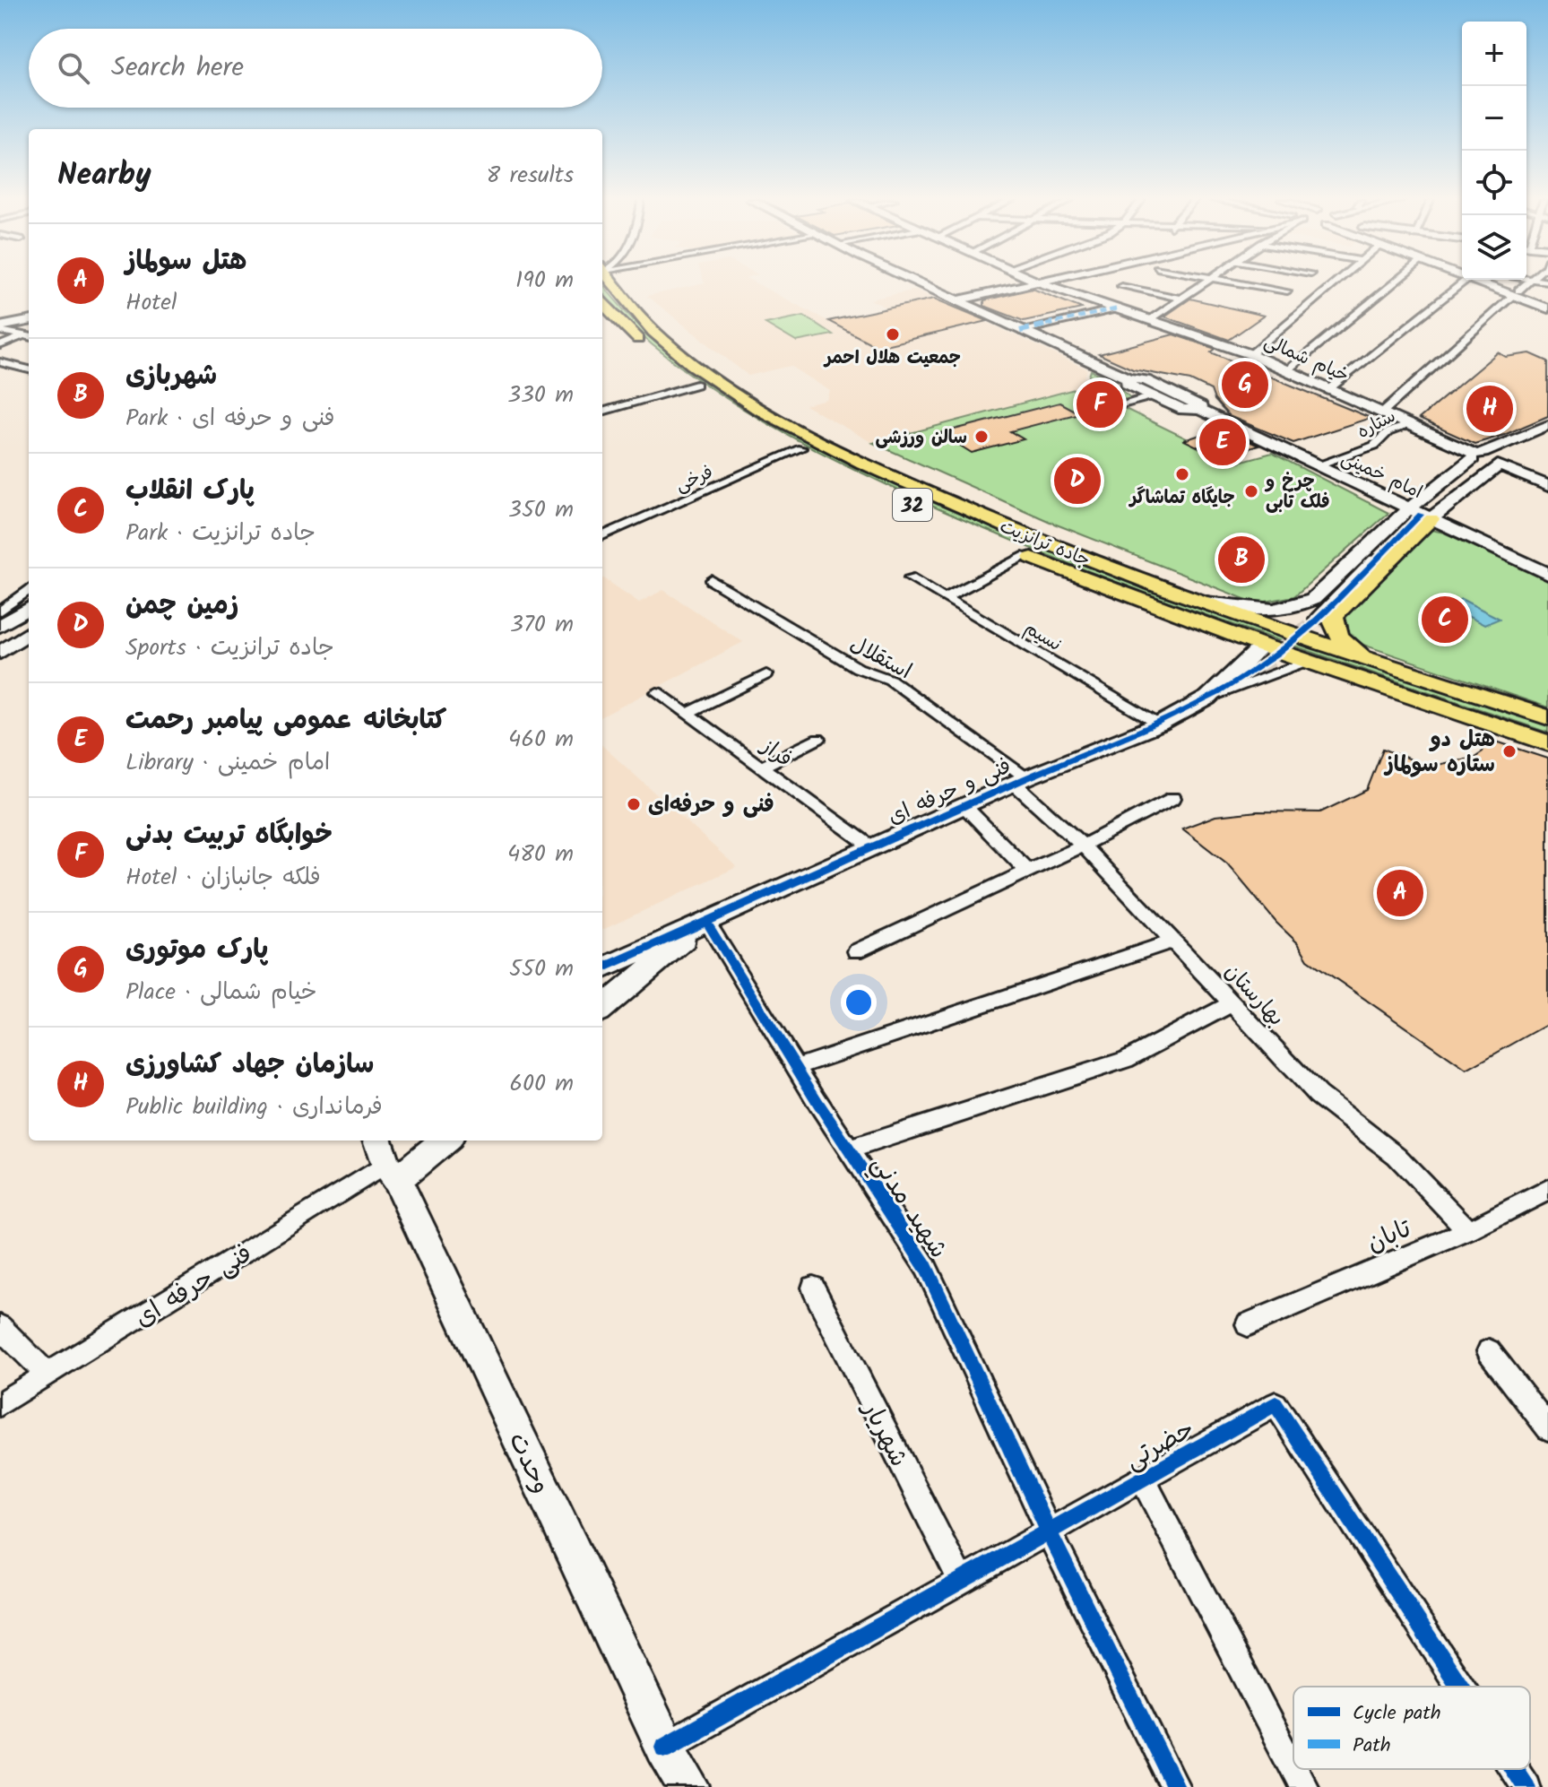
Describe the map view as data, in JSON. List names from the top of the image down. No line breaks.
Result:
{"streets":{"main road":["32","جاده ترانزیت"],"street":["خیام شمالی","ستاره","امام خمینی","فرخی","نسيم","استقلال","فراز","فنی و حرفه ای","بهارستان","شهيد مدني","تابان","فنی حرفه ای","شهریار","حضرتی","وحدت"]},"crossings":[["خیام شمالی","ستاره"],["ستاره","امام خمینی"],["فرخی","32"],["نسيم","فنی و حرفه ای"],["استقلال","فنی و حرفه ای"],["استقلال","بهارستان"],["فراز","فنی و حرفه ای"],["فنی و حرفه ای","بهارستان"],["فنی و حرفه ای","شهيد مدني"],["بهارستان","تابان"],["شهيد مدني","حضرتی"],["فنی حرفه ای","وحدت"],["شهریار","حضرتی"],["حضرتی","وحدت"]],"places":["جمعیت هلال احمر","سالن ورزشی","جایگاه تماشاگر","چرخ و فلک تابی","هتل دو ستاره سولماز","فنی و حرفه‌ای"],"legend":["Cycle path","Path"],"page":{"map_buttons":["+","−"],"search":"Search here","heading":["Nearby","8 results"],"list":[{"mark":"A","name":"هتل سولماز","note":"Hotel","value":"190 m"},{"mark":"B","name":"شهربازی","note":"Park · فنی و حرفه ای","value":"330 m"},{"mark":"C","name":"پارک انقلاب","note":"Park · جاده ترانزیت","value":"350 m"},{"mark":"D","name":"زمین چمن","note":"Sports · جاده ترانزیت","value":"370 m"},{"mark":"E","name":"کتابخانه عمومی پیامبر رحمت","note":"Library · امام خمینی","value":"460 m"},{"mark":"F","name":"خوابگاه تربیت بدنی","note":"Hotel · فلکه جانبازان","value":"480 m"},{"mark":"G","name":"پارک موتوری","note":"Place · خیام شمالی","value":"550 m"},{"mark":"H","name":"سازمان جهاد کشاورزی","note":"Public building · فرمانداری","value":"600 m"}],"pins":["G","F","H","E","D","B","C","A"]}}
